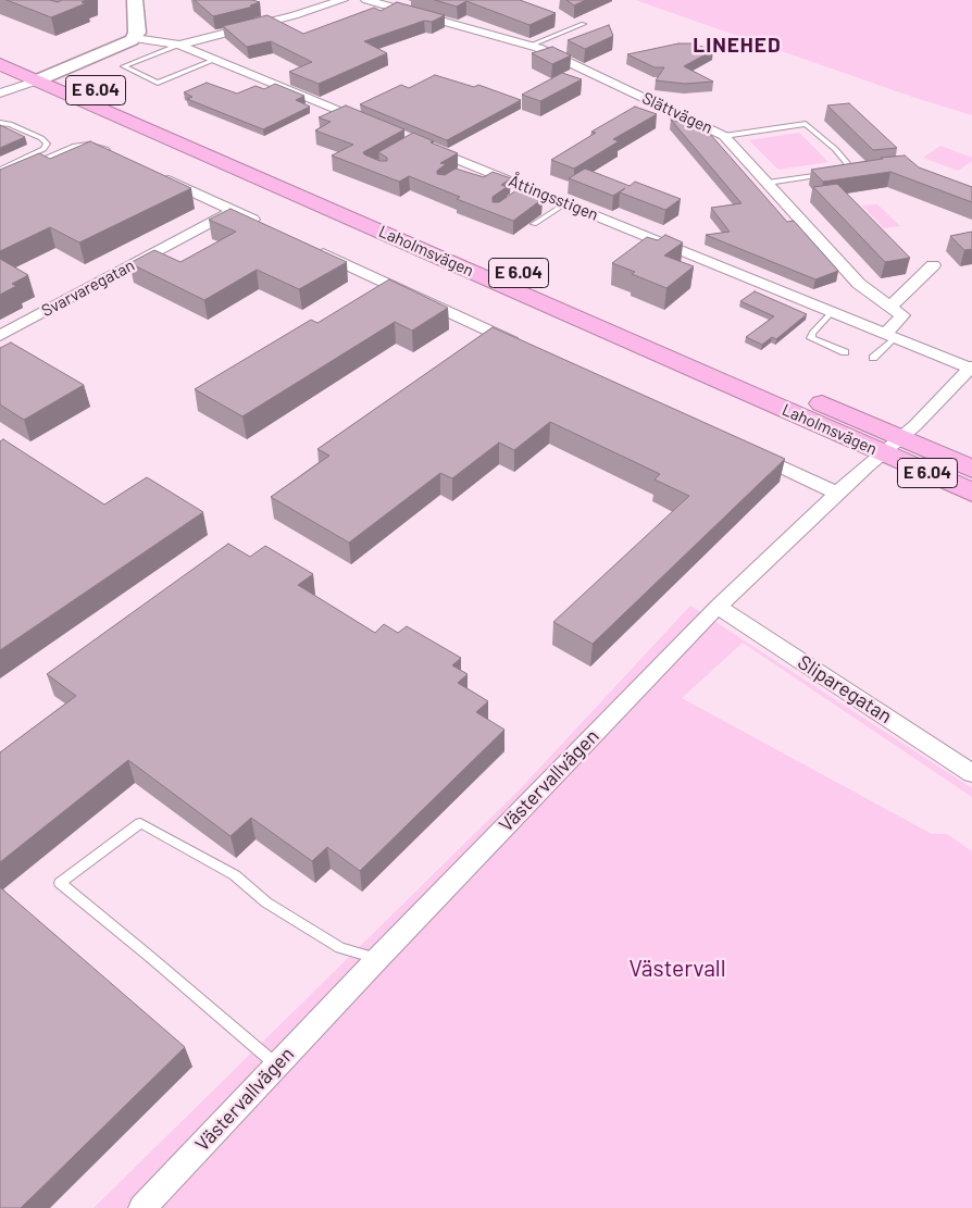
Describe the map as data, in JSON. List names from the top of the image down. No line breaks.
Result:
{"streets":{"highway":["E 6.04","Laholmsvägen"],"street":["Slättvägen","Åttingsstigen","Svarvaregatan","Sliparegatan","Västervallvägen"]},"crossings":[["Åttingsstigen","Västervallvägen"],["Laholmsvägen","Västervallvägen"],["Sliparegatan","Västervallvägen"]],"districts":["LINEHED"],"parks":["Västervall"]}
